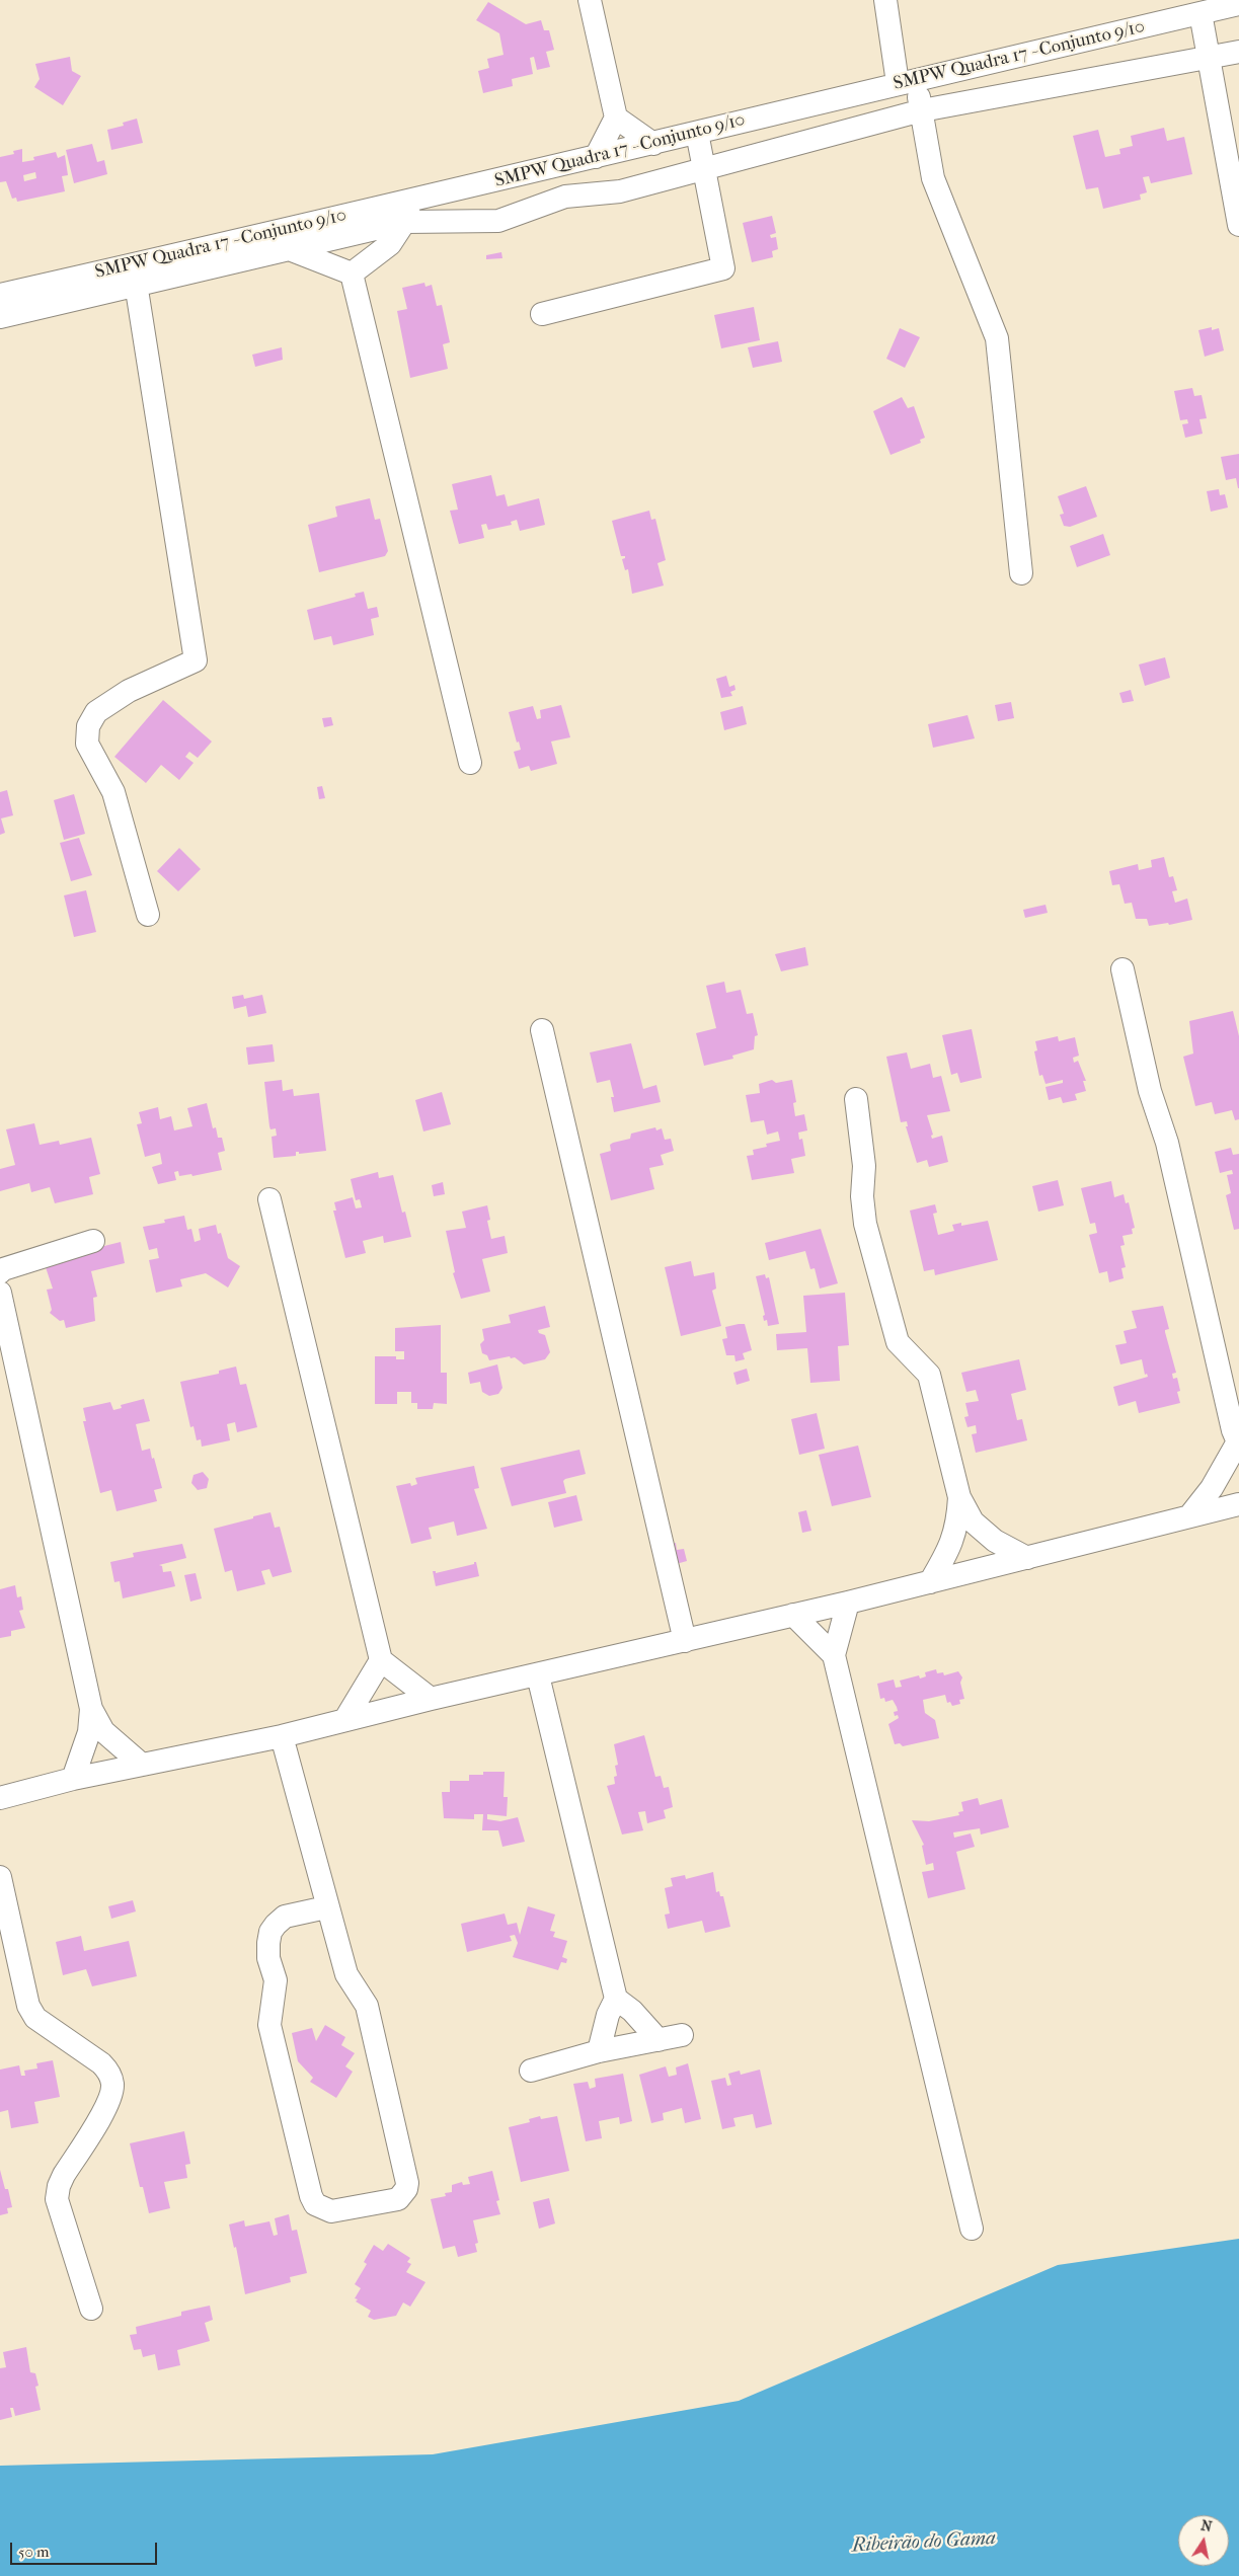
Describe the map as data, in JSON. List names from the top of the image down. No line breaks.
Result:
{"streets":{"street":["SMPW Quadra 17 - Conjunto 9/10"]},"water":["Ribeirão do Gama"],"scale_bar":"50 m","north":"top"}
